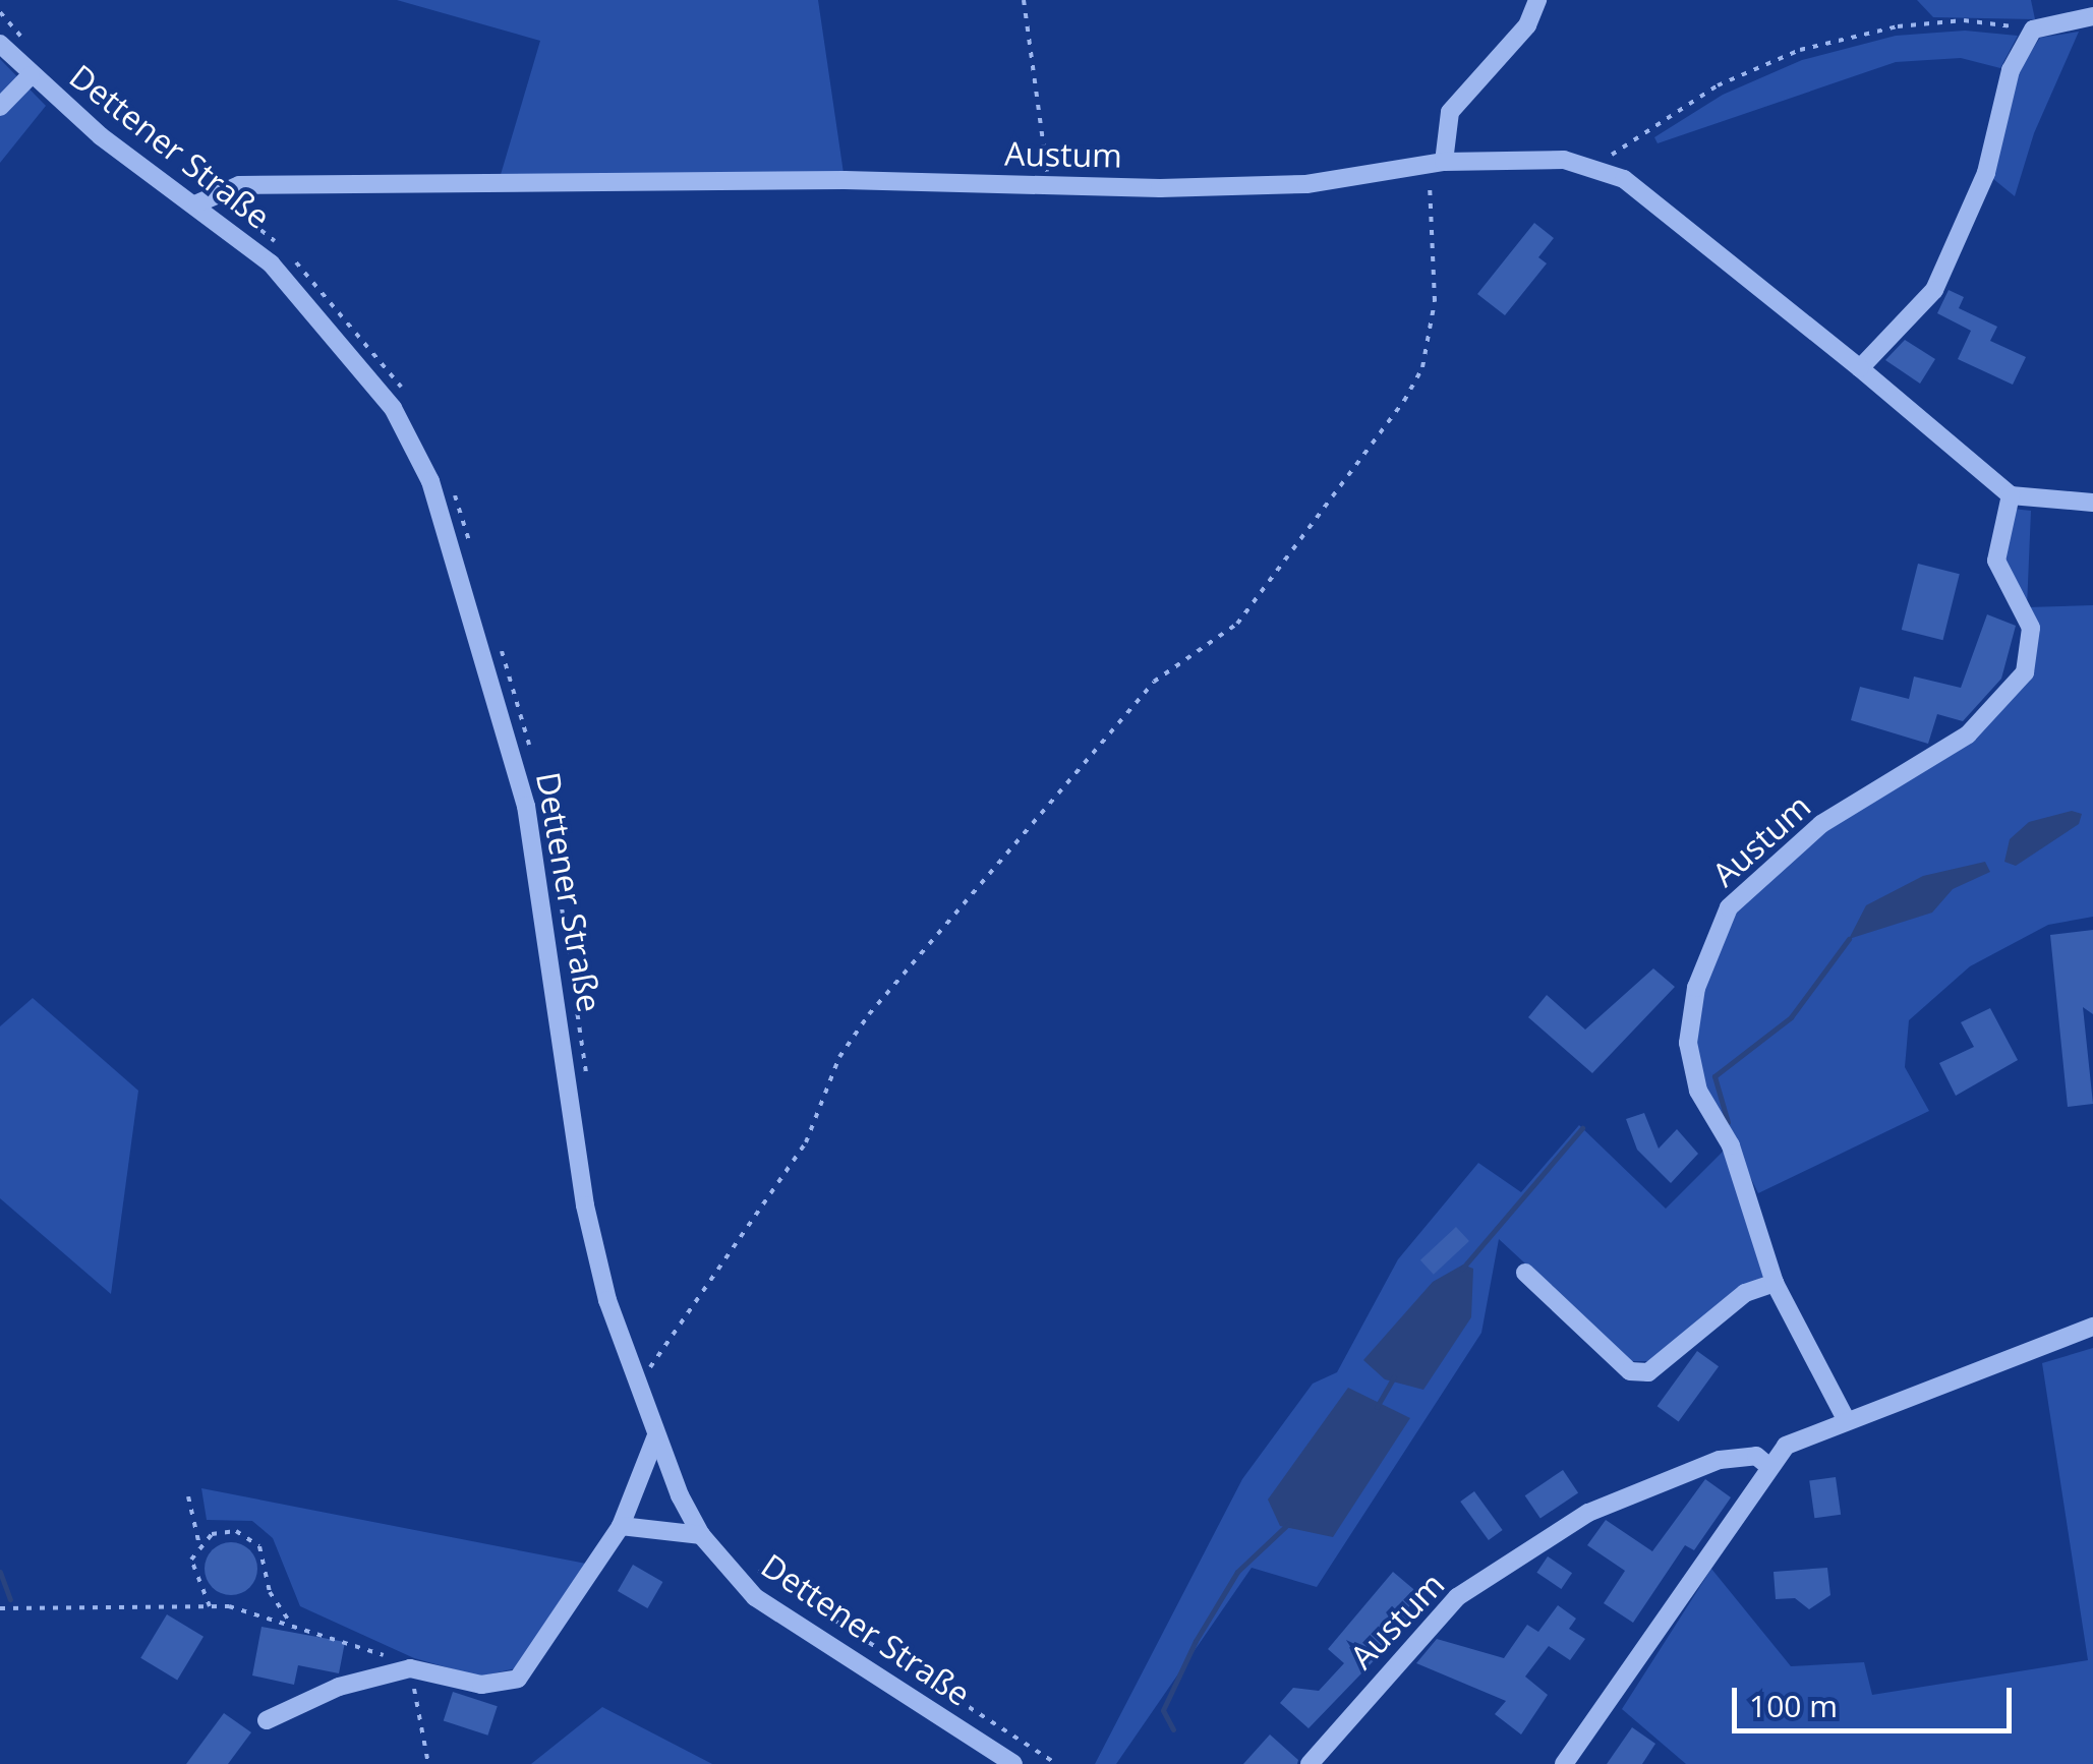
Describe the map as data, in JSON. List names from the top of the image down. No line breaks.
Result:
{"streets":{"street":["Dettener Straße","Austum"]},"crossings":[["Dettener Straße","Austum"]],"scale_bar":"100 m"}
